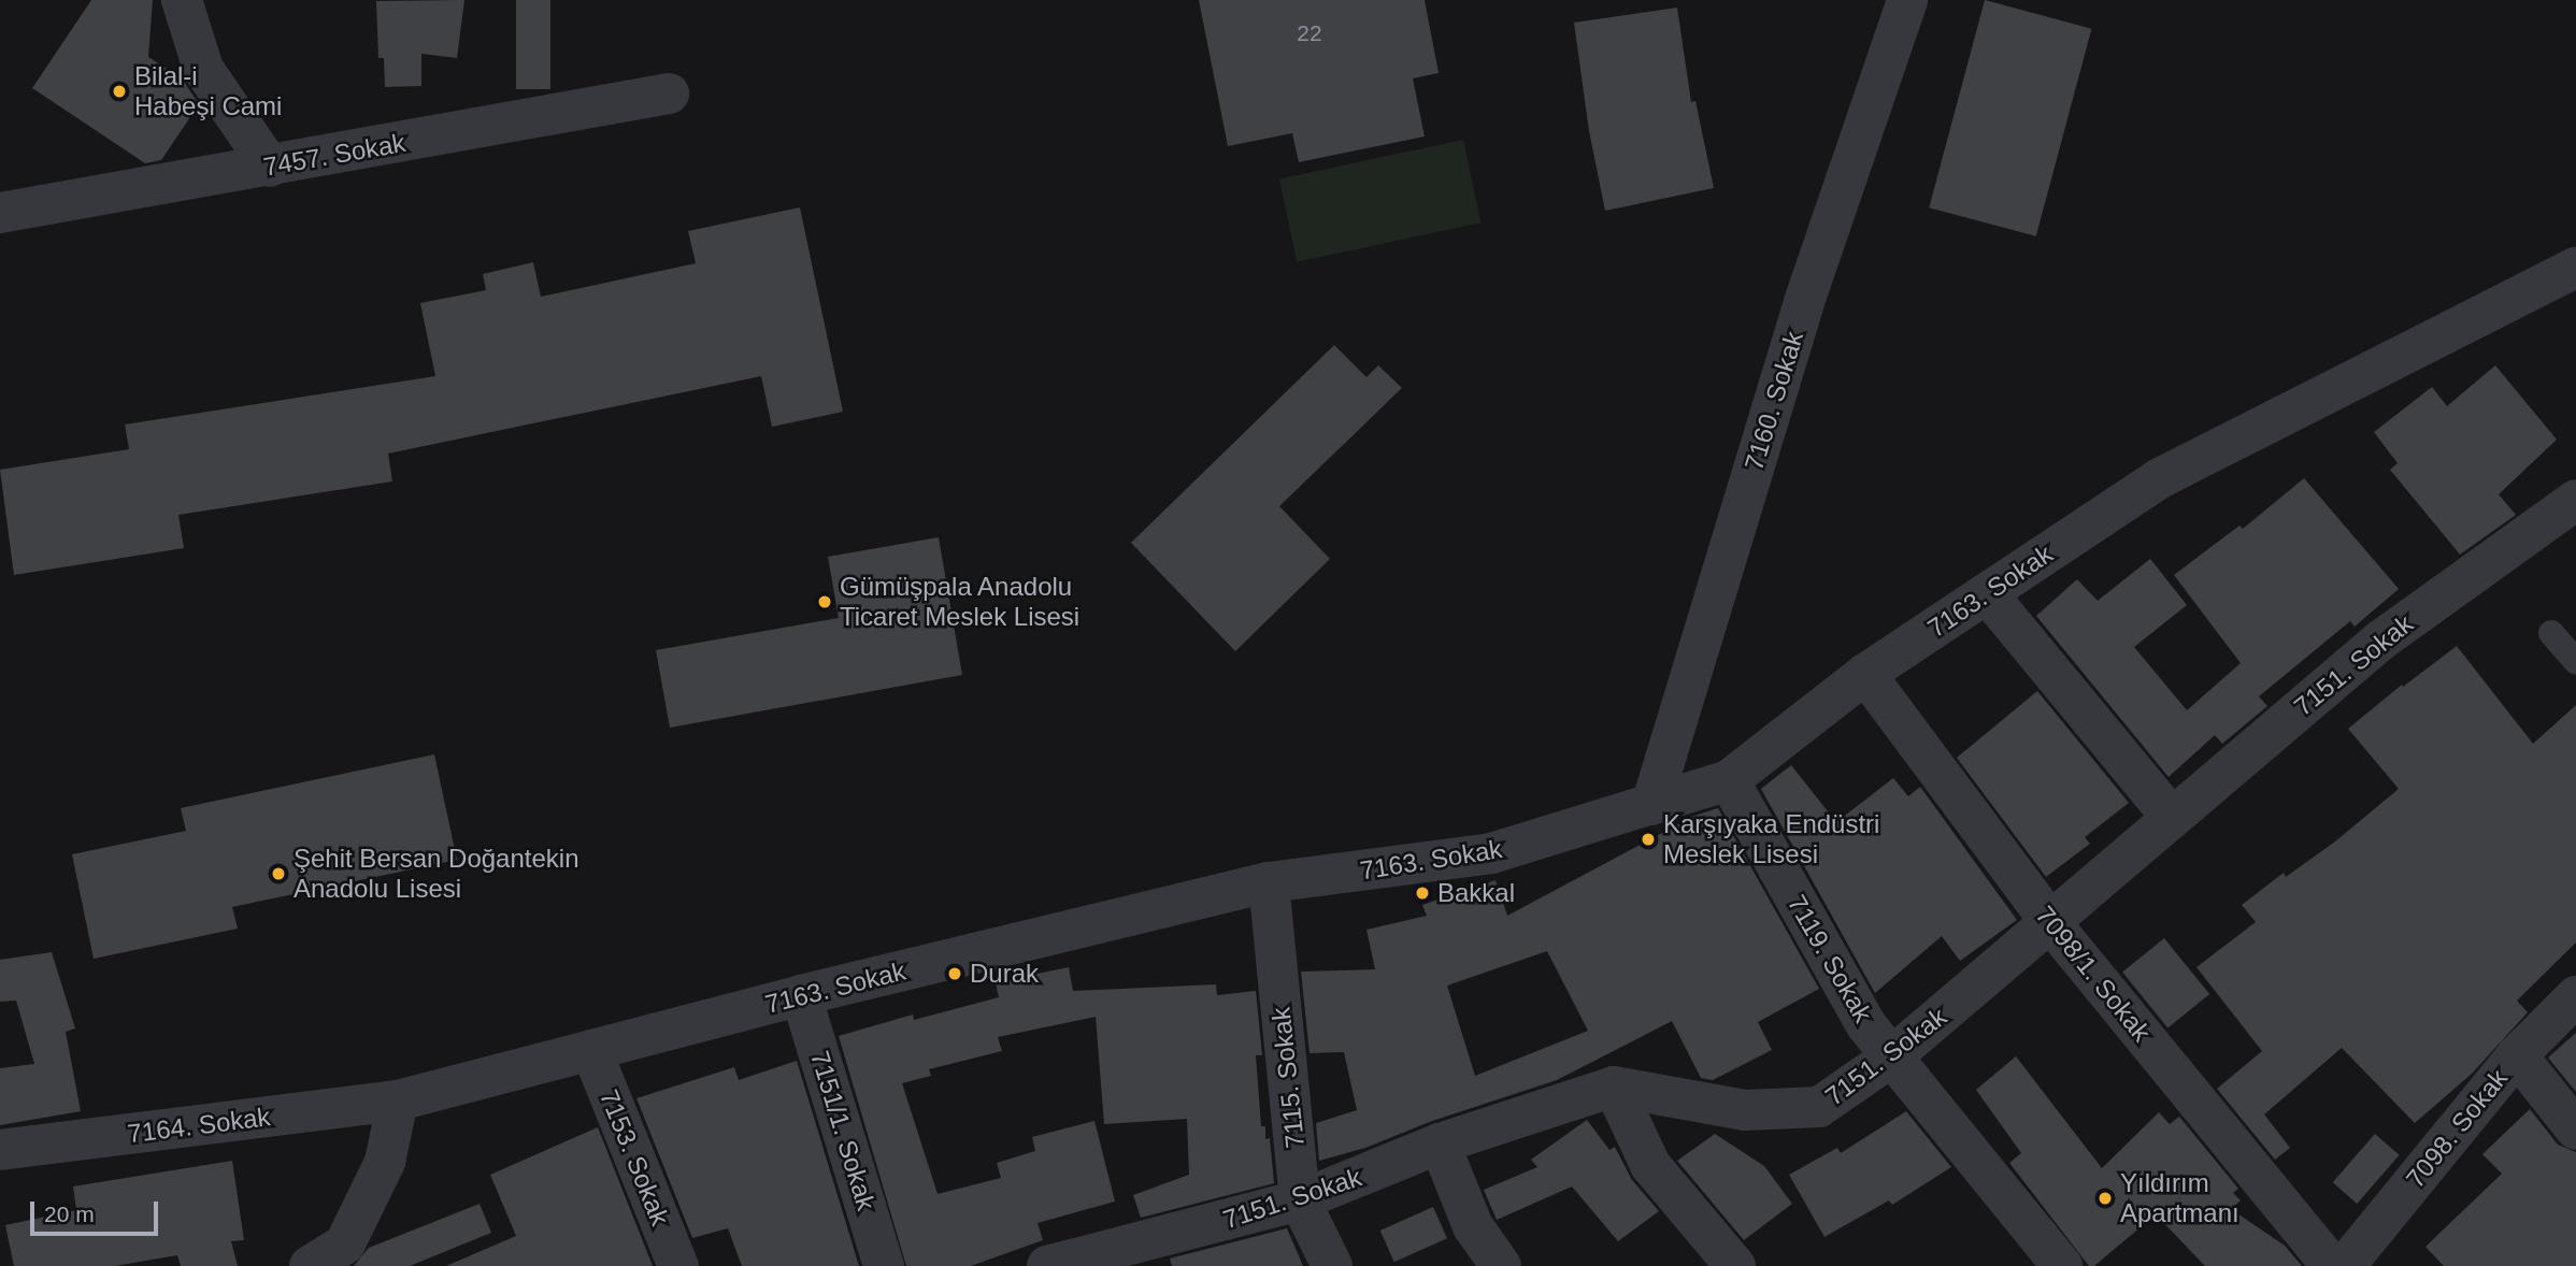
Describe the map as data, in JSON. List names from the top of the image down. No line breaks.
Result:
{"streets":{"street":["7457. Sokak","7160. Sokak","7163. Sokak","7151. Sokak","7119. Sokak","7098/1. Sokak","7115. Sokak","7164. Sokak","7098. Sokak","7151/1. Sokak","7153. Sokak"]},"crossings":[["7160. Sokak","7163. Sokak"],["7163. Sokak","7119. Sokak"],["7163. Sokak","7098/1. Sokak"],["7163. Sokak","7115. Sokak"],["7163. Sokak","7164. Sokak"],["7163. Sokak","7151/1. Sokak"],["7163. Sokak","7153. Sokak"],["7151. Sokak","7119. Sokak"],["7151. Sokak","7098/1. Sokak"],["7151. Sokak","7115. Sokak"]],"places":["Bilal-i Habeşi Cami","Gümüşpala Anadolu Ticaret Meslek Lisesi","Karşıyaka Endüstri Meslek Lisesi","Şehit Bersan Doğantekin Anadolu Lisesi","Bakkal","Durak","Yıldırım Apartmanı"],"house_numbers":["22"],"scale_bar":"20 m"}
